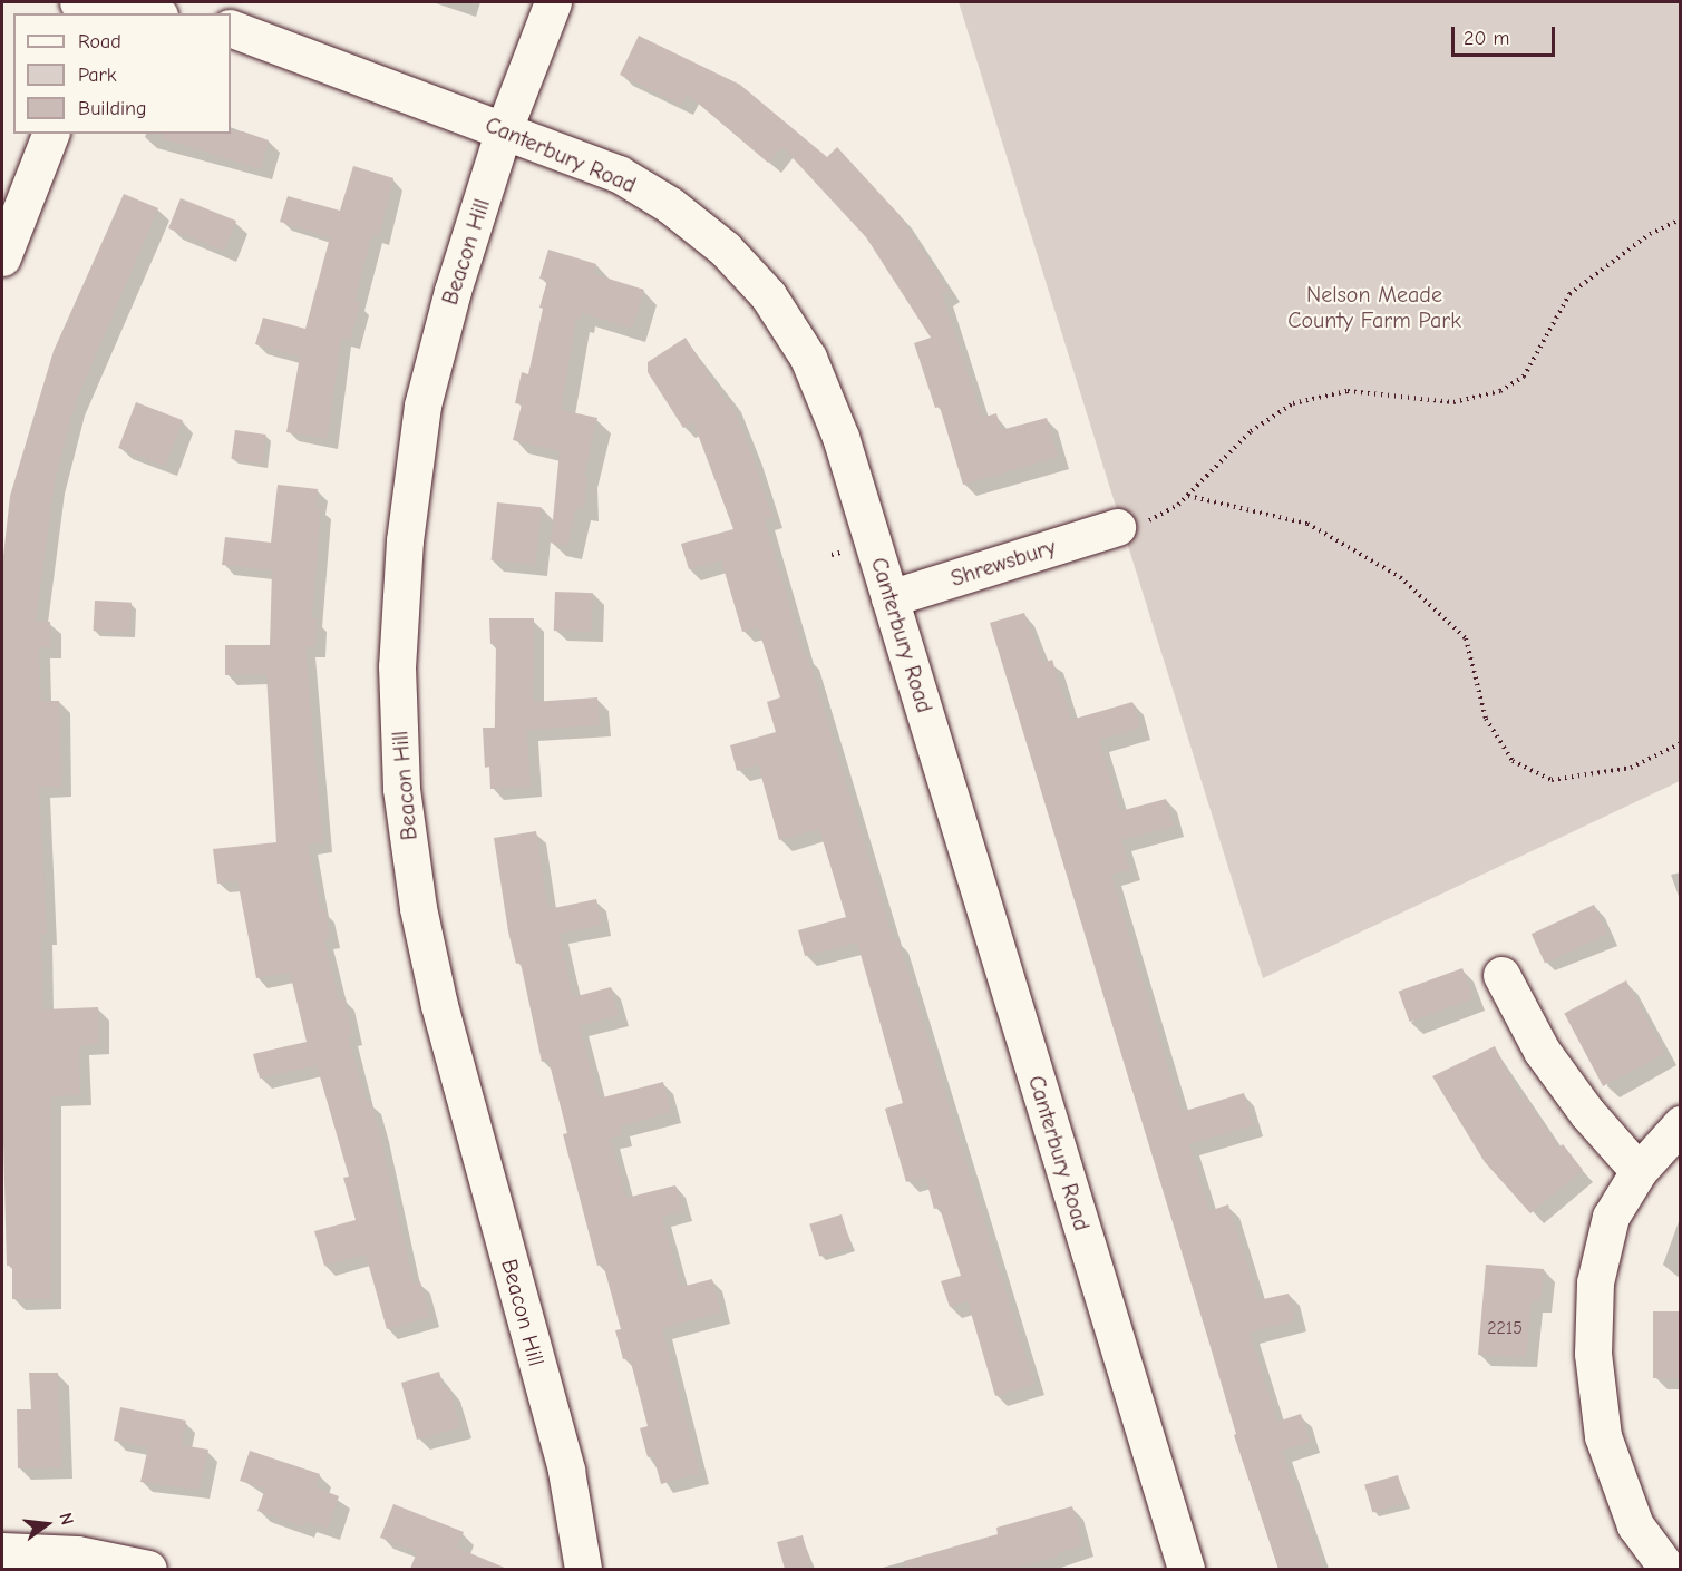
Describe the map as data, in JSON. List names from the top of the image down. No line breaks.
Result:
{"streets":{"street":["Canterbury Road","Beacon Hill","Shrewsbury"]},"crossings":[["Canterbury Road","Beacon Hill"],["Canterbury Road","Shrewsbury"]],"parks":["Nelson Meade County Farm Park"],"house_numbers":["2215"],"legend":["Road","Park","Building"],"scale_bar":"20 m","north":"right"}
